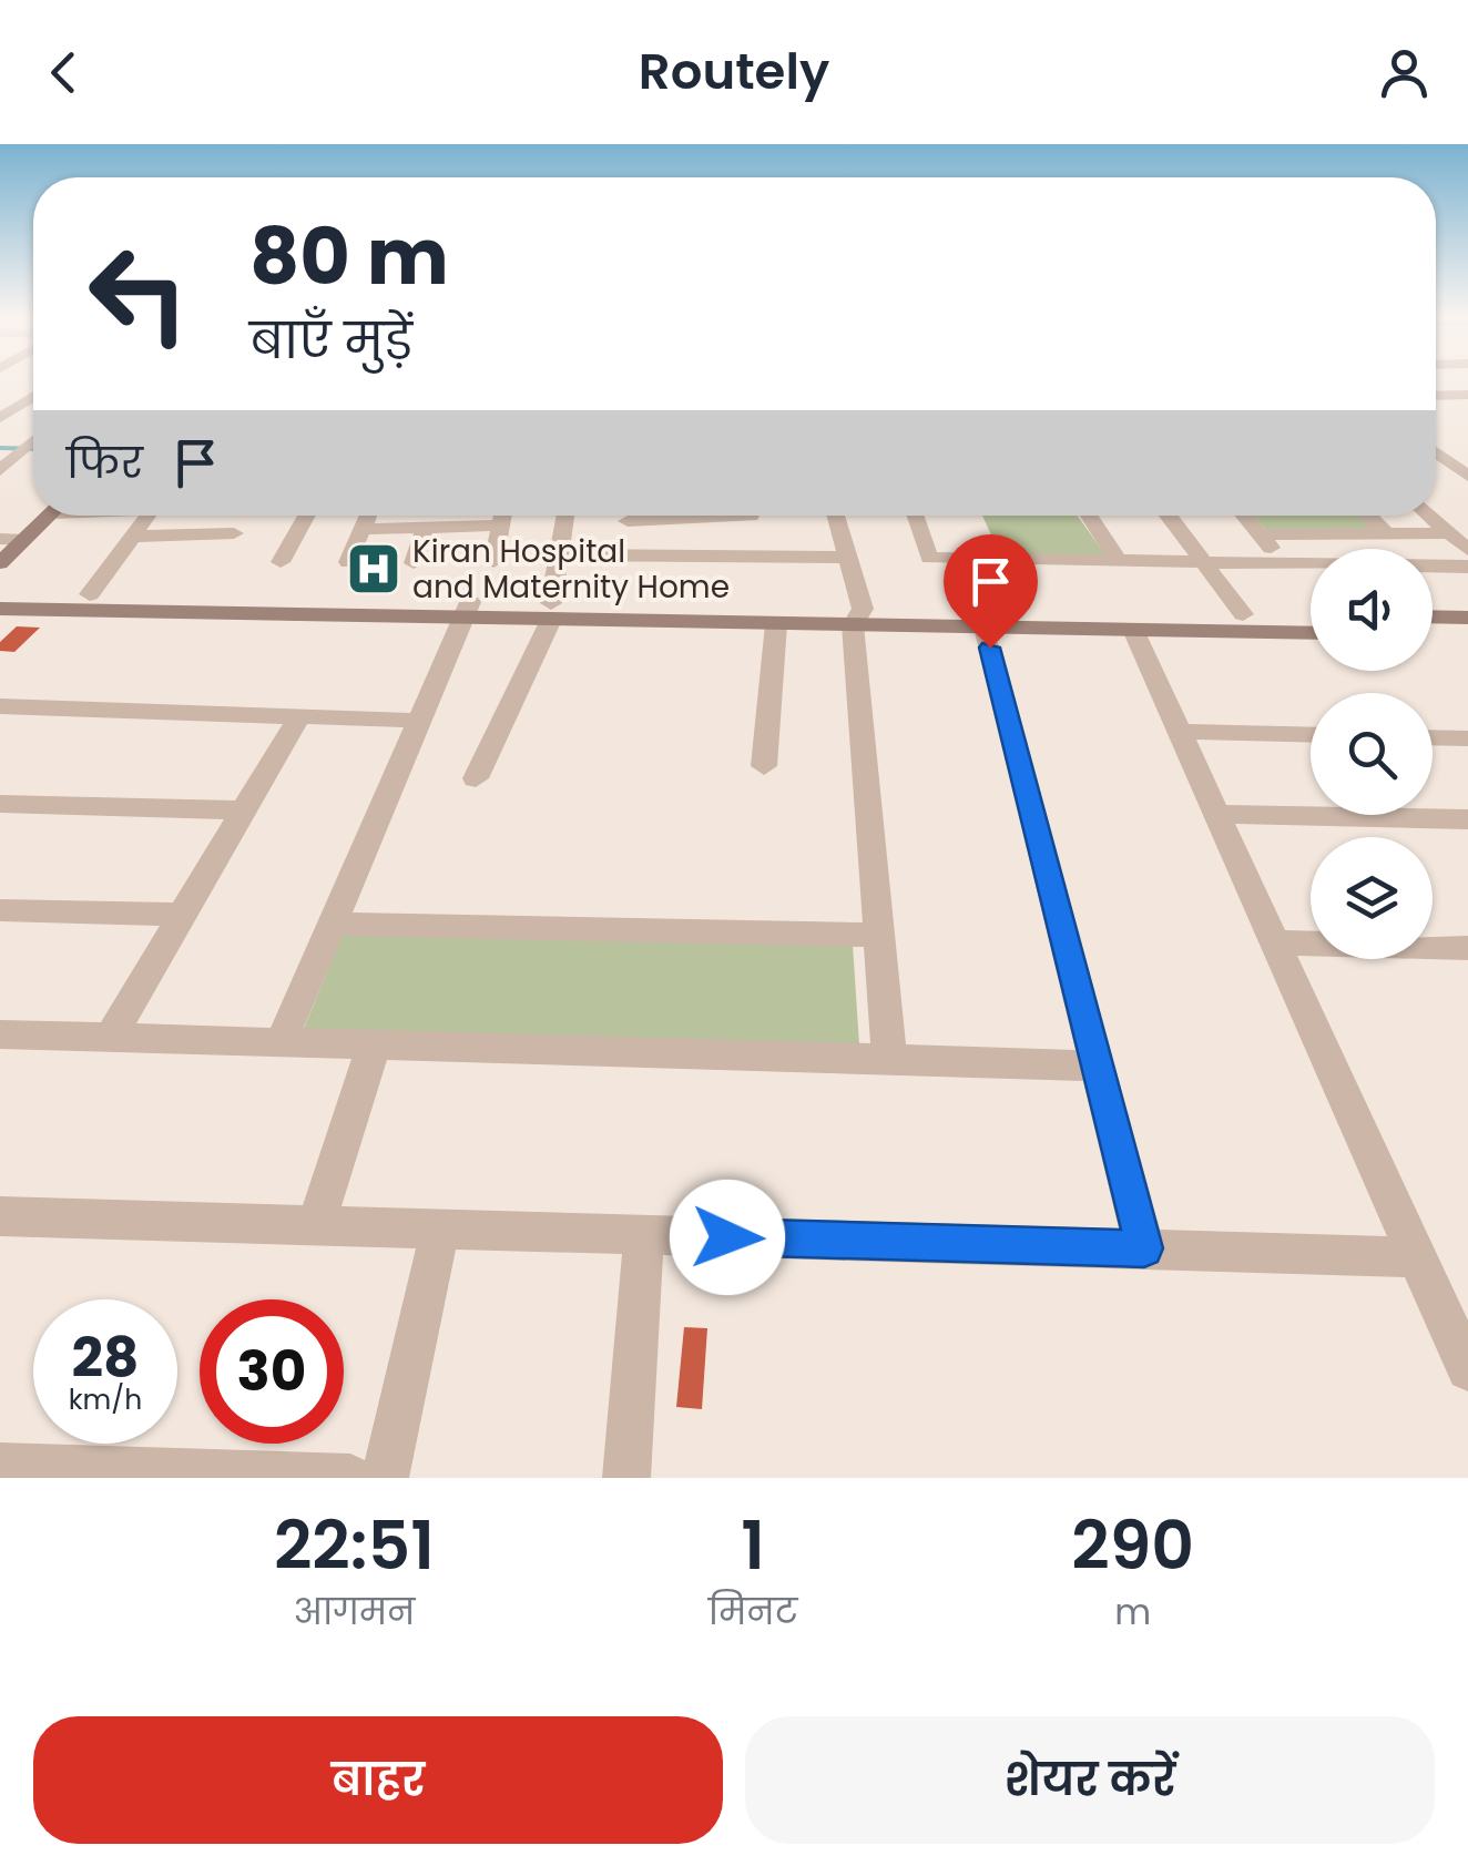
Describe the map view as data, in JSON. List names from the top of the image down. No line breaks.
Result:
{"places":{"hospital":["Kiran Hospital and Maternity Home"]},"page":{"header":"Routely","turn":["80 m","बाएँ मुड़ें"],"then":"फिर","speed":"28 km/h","limit":"30","eta":["22:51","आगमन","1","मिनट","290","m"],"buttons":["बाहर","शेयर करें"]}}
